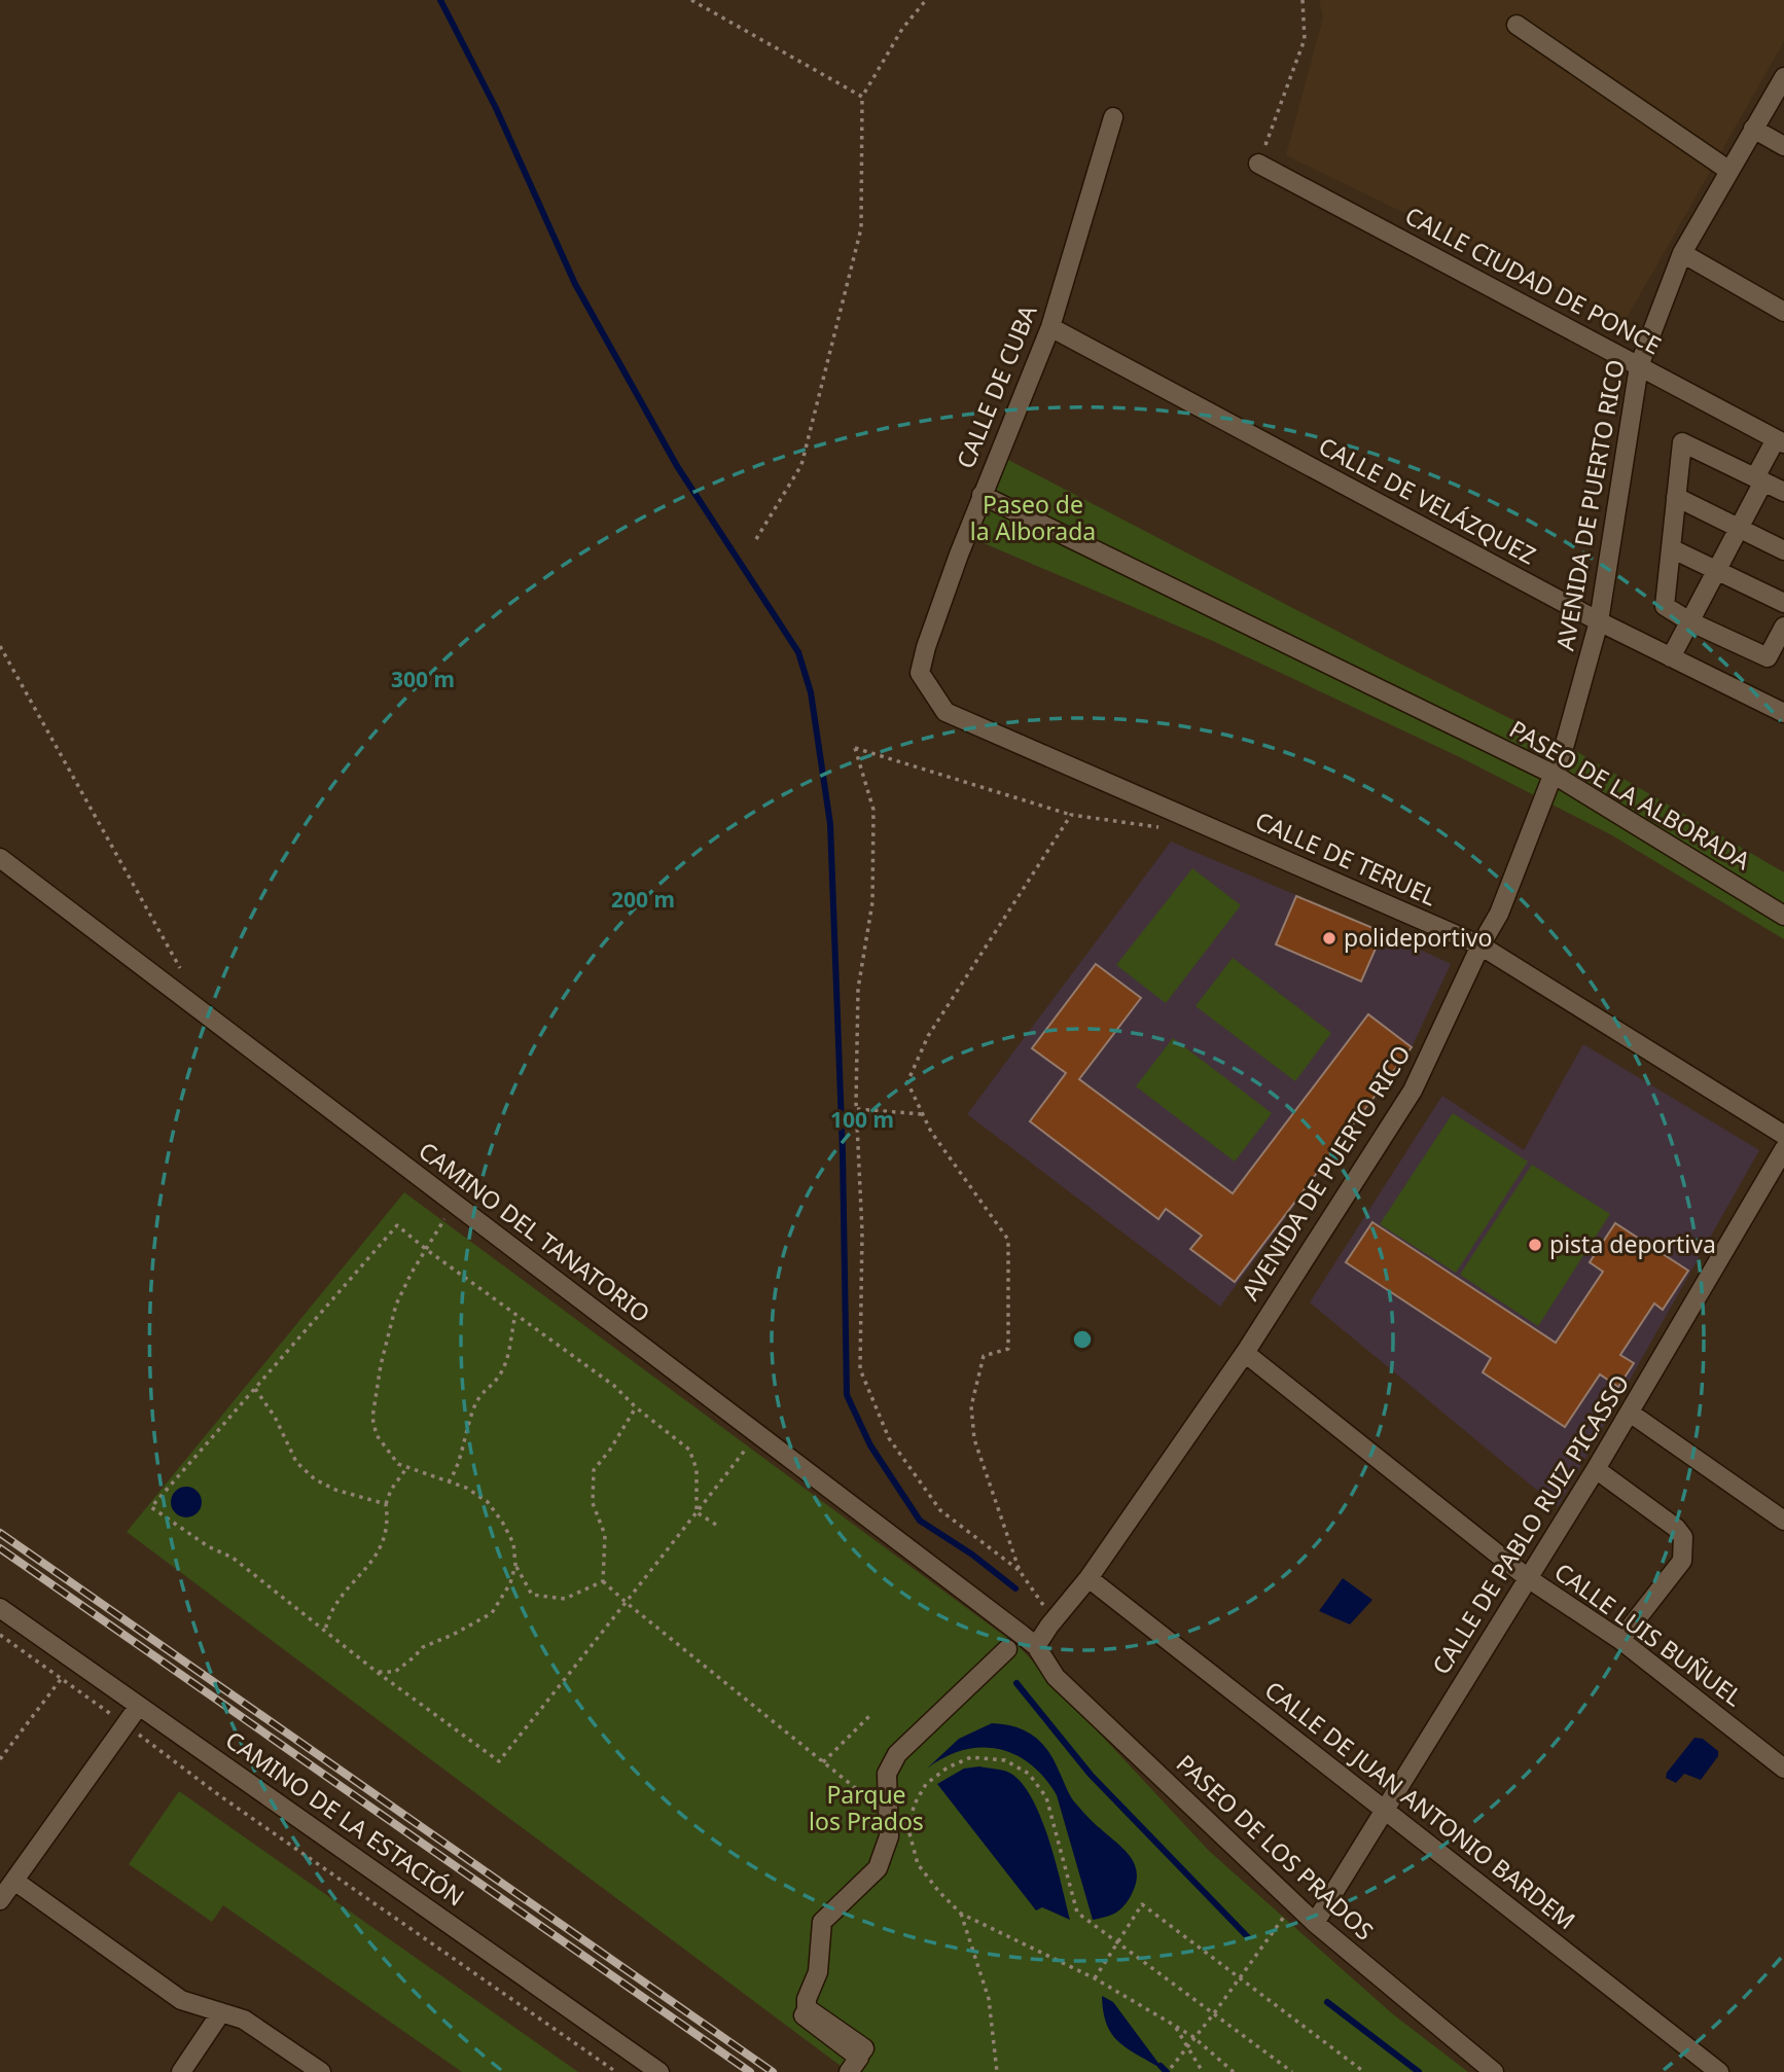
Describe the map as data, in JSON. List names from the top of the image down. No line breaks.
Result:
{"streets":{"street":["CALLE CIUDAD DE PONCE","CALLE DE CUBA","CALLE DE VELÁZQUEZ","AVENIDA DE PUERTO RICO","PASEO DE LA ALBORADA","CALLE DE TERUEL","CAMINO DEL TANATORIO","CALLE DE PABLO RUIZ PICASSO","CALLE LUIS BUÑUEL","CALLE DE JUAN ANTONIO BARDEM","CAMINO DE LA ESTACIÓN","PASEO DE LOS PRADOS"]},"crossings":[["CALLE CIUDAD DE PONCE","AVENIDA DE PUERTO RICO"],["CALLE DE CUBA","CALLE DE VELÁZQUEZ"],["CALLE DE CUBA","PASEO DE LA ALBORADA"],["CALLE DE CUBA","CALLE DE TERUEL"],["CALLE DE VELÁZQUEZ","AVENIDA DE PUERTO RICO"],["AVENIDA DE PUERTO RICO","PASEO DE LA ALBORADA"],["AVENIDA DE PUERTO RICO","CALLE DE TERUEL"],["AVENIDA DE PUERTO RICO","CAMINO DEL TANATORIO"],["AVENIDA DE PUERTO RICO","CALLE LUIS BUÑUEL"],["AVENIDA DE PUERTO RICO","CALLE DE JUAN ANTONIO BARDEM"],["AVENIDA DE PUERTO RICO","PASEO DE LOS PRADOS"],["CAMINO DEL TANATORIO","PASEO DE LOS PRADOS"],["CALLE DE PABLO RUIZ PICASSO","CALLE LUIS BUÑUEL"],["CALLE DE PABLO RUIZ PICASSO","CALLE DE JUAN ANTONIO BARDEM"],["CALLE DE PABLO RUIZ PICASSO","PASEO DE LOS PRADOS"]],"parks":["Paseo de la Alborada","Parque los Prados"],"places":["polideportivo","pista deportiva"],"rings":["300 m","200 m","100 m"]}
